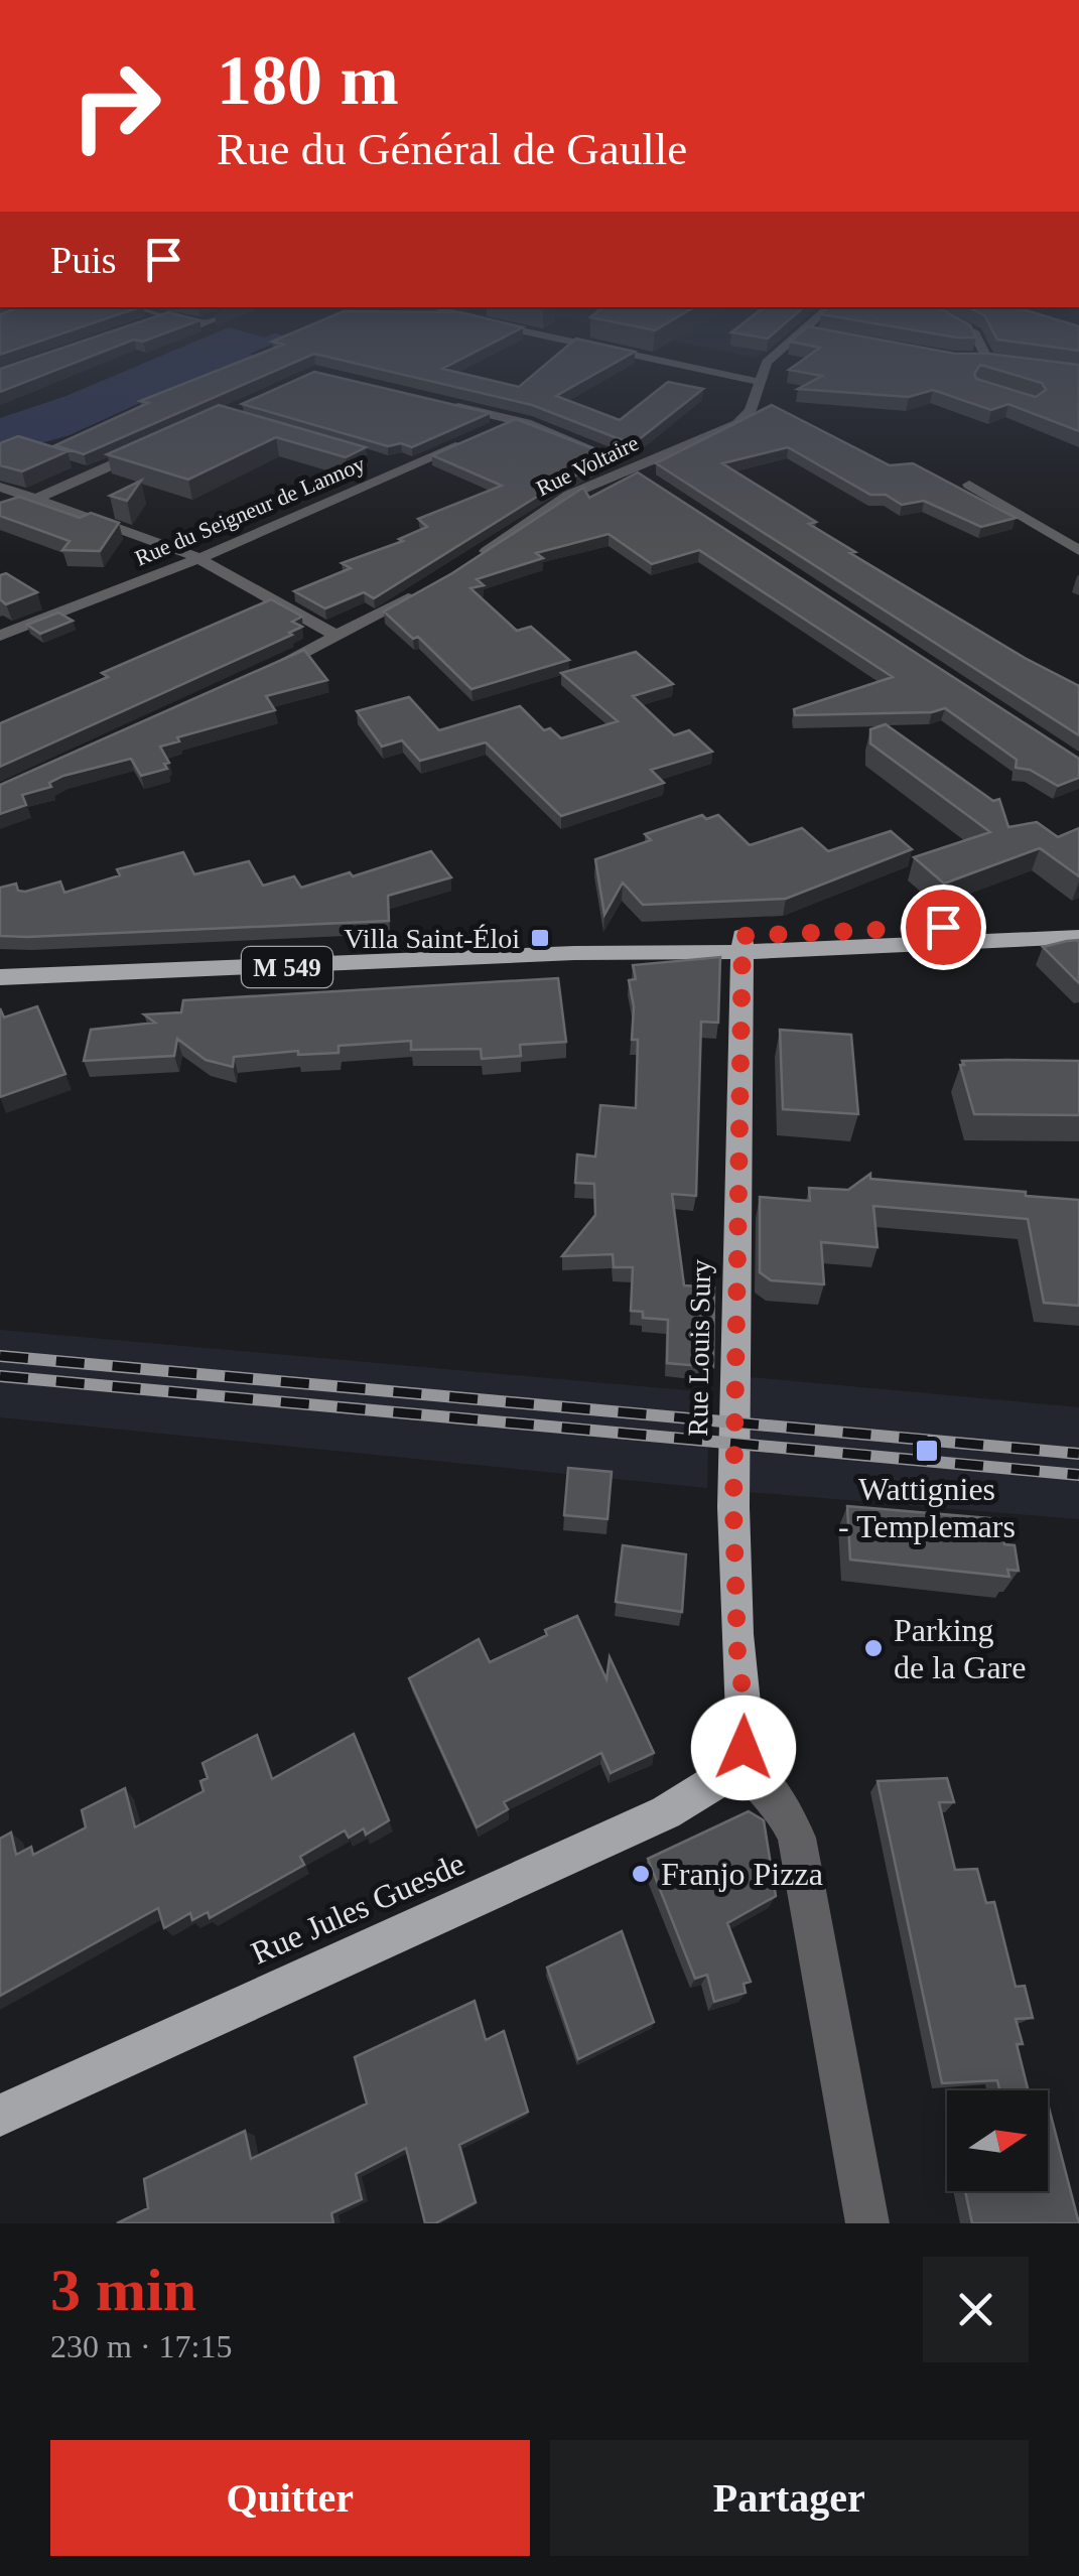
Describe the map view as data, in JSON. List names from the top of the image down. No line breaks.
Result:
{"streets":{"main road":["M 549","Rue Louis Sury","Rue Jules Guesde"],"street":["Rue Voltaire","Rue du Seigneur de Lannoy"]},"crossings":[["M 549","Rue Louis Sury"],["Rue Louis Sury","Rue Jules Guesde"]],"places":{"transit":["Villa Saint-Éloi","Wattignies - Templemars"],"other":["Parking de la Gare","Franjo Pizza"]},"north":"right","page":{"turn":["180 m","Rue du Général de Gaulle"],"then":"Puis","heading":["3 min","230 m · 17:15"],"buttons":["Quitter","Partager"]}}
